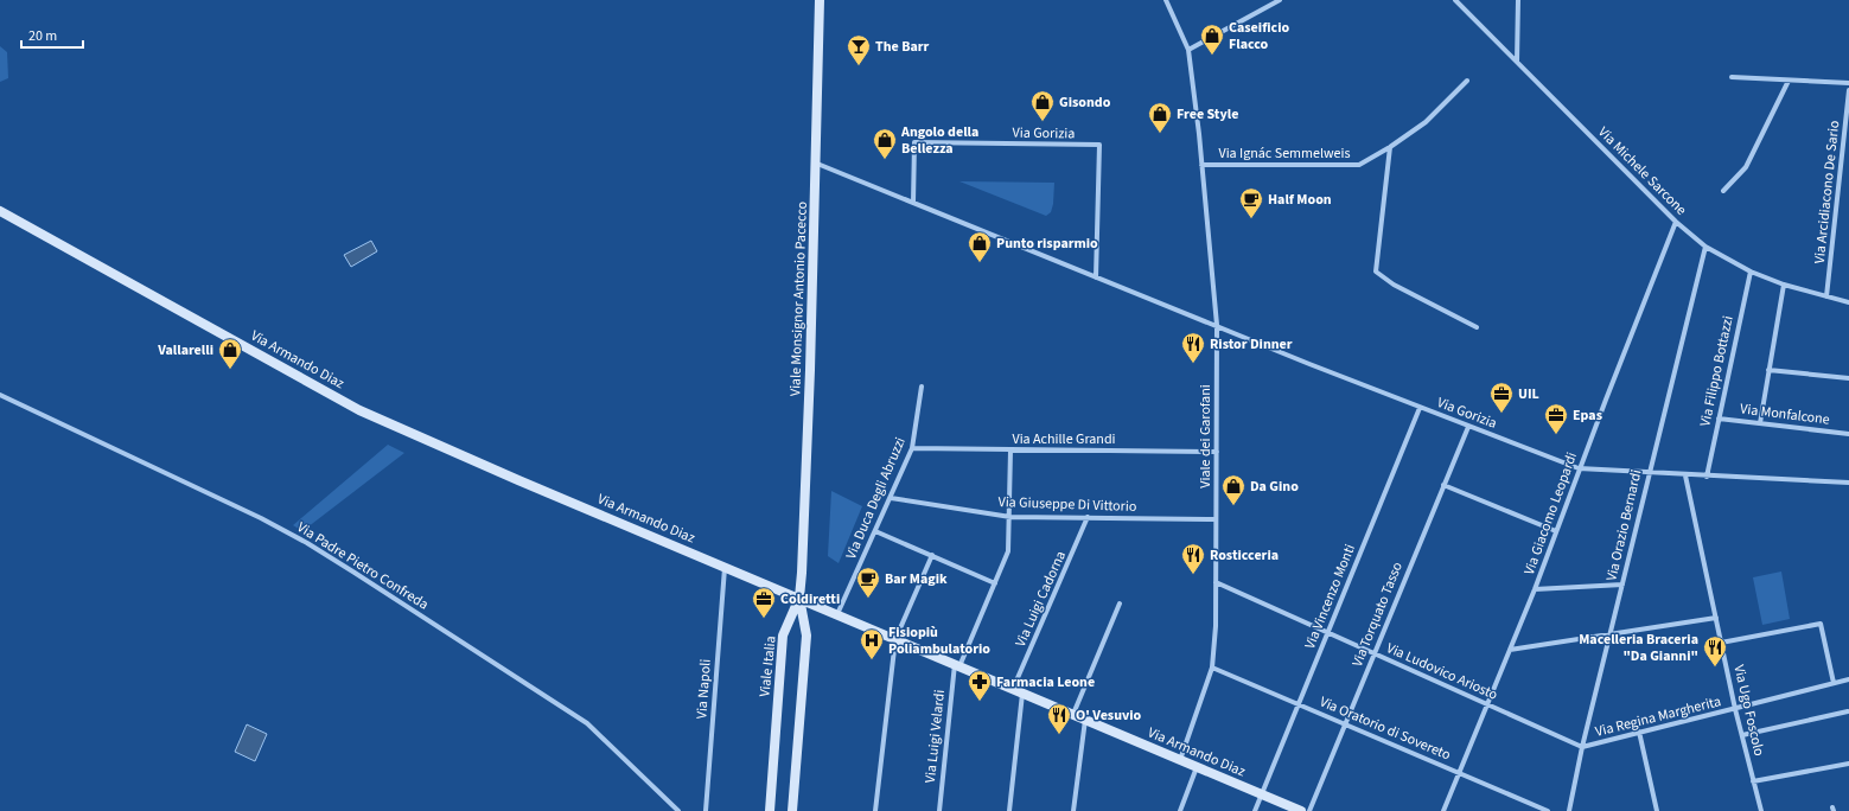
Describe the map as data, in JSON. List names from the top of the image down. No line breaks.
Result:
{"streets":{"main road":["Viale Monsignor Antonio Pacecco","Via Armando Diaz","Viale Italia"],"street":["Via Gorizia","Via Ignác Semmelweis","Via Michele Sarcone","Via Arcidiacono De Sario","Via Filippo Bottazzi","Via Monfalcone","Viale dei Garofani","Via Achille Grandi","Via Duca Degli Abruzzi","Via Giuseppe Di Vittorio","Via Giacomo Leopardi","Via Orazio Bernardi","Via Padre Pietro Confreda","Via Vincenzo Monti","Via Luigi Cadorna","Via Torquato Tasso","Via Ludovico Ariosto","Via Napoli","Via Ugo Foscolo","Via Regina Margherita","Via Oratorio di Sovereto","Via Luigi Velardi"]},"crossings":[["Via Gorizia","Viale Monsignor Antonio Pacecco"],["Via Gorizia","Via Filippo Bottazzi"],["Via Gorizia","Viale dei Garofani"],["Via Gorizia","Via Giacomo Leopardi"],["Via Gorizia","Via Orazio Bernardi"],["Via Gorizia","Via Vincenzo Monti"],["Via Gorizia","Via Torquato Tasso"],["Via Gorizia","Via Ugo Foscolo"],["Via Ignác Semmelweis","Viale dei Garofani"],["Via Michele Sarcone","Via Arcidiacono De Sario"],["Via Michele Sarcone","Via Filippo Bottazzi"],["Via Michele Sarcone","Via Giacomo Leopardi"],["Via Michele Sarcone","Via Orazio Bernardi"],["Viale Monsignor Antonio Pacecco","Via Armando Diaz"],["Viale Monsignor Antonio Pacecco","Viale Italia"],["Via Armando Diaz","Viale dei Garofani"],["Via Armando Diaz","Via Duca Degli Abruzzi"],["Via Armando Diaz","Via Vincenzo Monti"],["Via Armando Diaz","Via Luigi Cadorna"],["Via Armando Diaz","Viale Italia"],["Via Armando Diaz","Via Napoli"],["Via Armando Diaz","Via Luigi Velardi"],["Via Filippo Bottazzi","Via Monfalcone"],["Viale dei Garofani","Via Achille Grandi"],["Viale dei Garofani","Via Giuseppe Di Vittorio"],["Viale dei Garofani","Via Ludovico Ariosto"],["Viale dei Garofani","Via Oratorio di Sovereto"],["Via Achille Grandi","Via Duca Degli Abruzzi"],["Via Achille Grandi","Via Luigi Velardi"],["Via Duca Degli Abruzzi","Via Giuseppe Di Vittorio"],["Via Giuseppe Di Vittorio","Via Luigi Cadorna"],["Via Giuseppe Di Vittorio","Via Luigi Velardi"],["Via Giacomo Leopardi","Via Ludovico Ariosto"],["Via Giacomo Leopardi","Via Oratorio di Sovereto"],["Via Orazio Bernardi","Via Ludovico Ariosto"],["Via Orazio Bernardi","Via Regina Margherita"],["Via Vincenzo Monti","Via Ludovico Ariosto"],["Via Vincenzo Monti","Via Oratorio di Sovereto"],["Via Torquato Tasso","Via Ludovico Ariosto"],["Via Torquato Tasso","Via Oratorio di Sovereto"],["Via Ludovico Ariosto","Via Regina Margherita"],["Via Ugo Foscolo","Via Regina Margherita"]],"places":{"shop":["Caseificio Flacco","Gisondo","Free Style","Angolo della Bellezza","Punto risparmio","Vallarelli","Da Gino"],"bar":["The Barr"],"cafe":["Half Moon","Bar Magik"],"restaurant":["Ristor Dinner","Rosticceria","Macelleria Braceria \"Da Gianni\"","O' Vesuvio"],"office":["UIL","Epas","Coldiretti"],"hospital":["Fisiopiù Poliambulatorio"],"pharmacy":["Farmacia Leone"]},"scale_bar":"20 m"}
